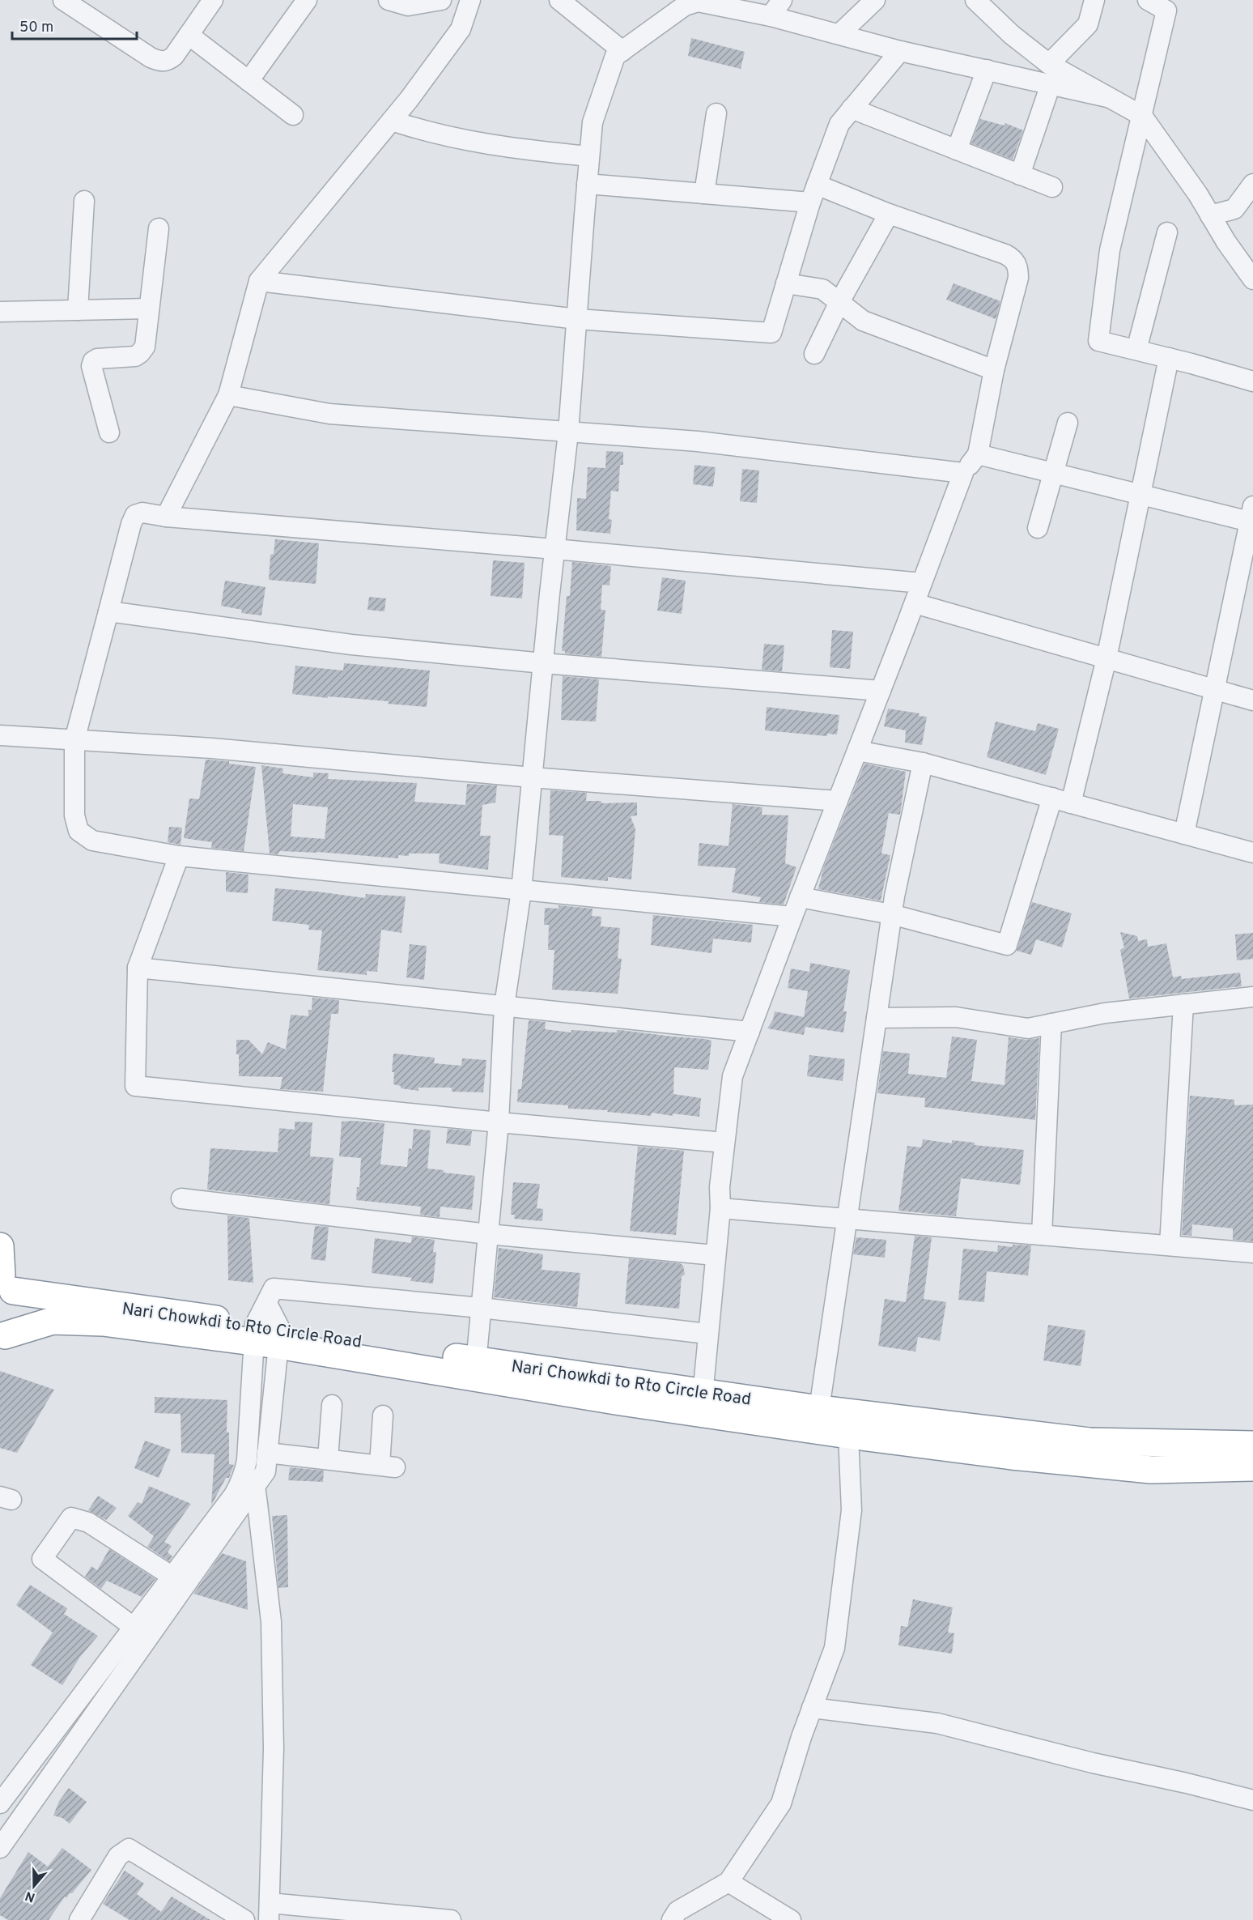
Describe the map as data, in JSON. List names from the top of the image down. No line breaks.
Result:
{"streets":{"highway":["Nari Chowkdi to Rto Circle Road"]},"scale_bar":"50 m","north":"bottom"}
